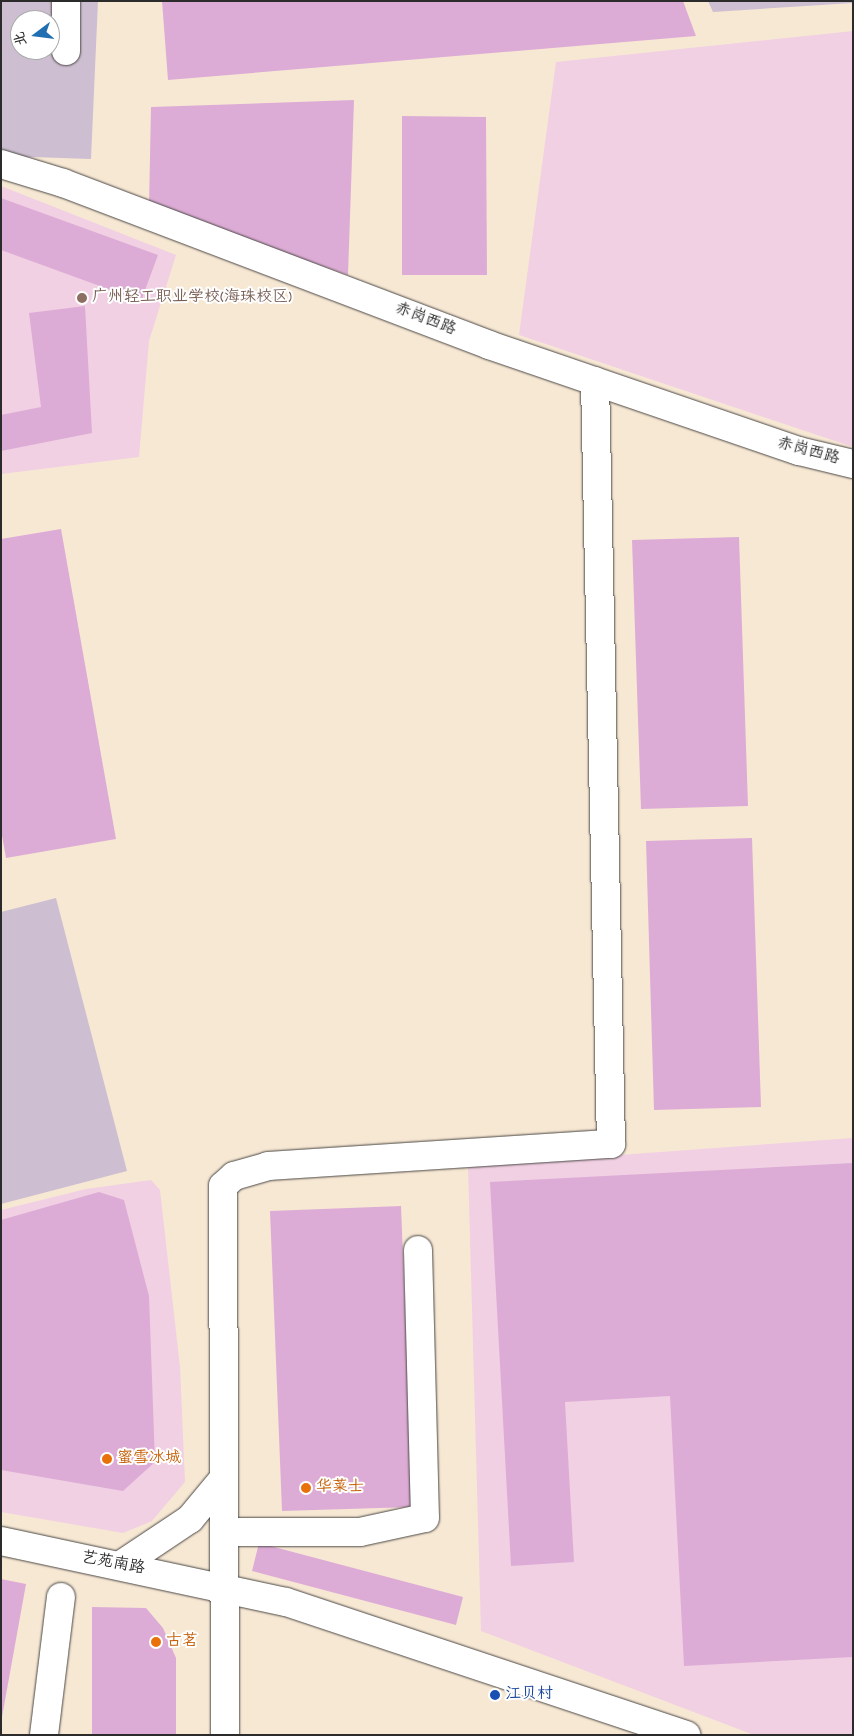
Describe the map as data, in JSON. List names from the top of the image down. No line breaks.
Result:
{"streets":{"street":["赤岗西路","艺苑南路"]},"places":["广州轻工职业学校(海珠校区)","蜜雪冰城","华莱士","古茗","江贝村"],"north":"left"}
